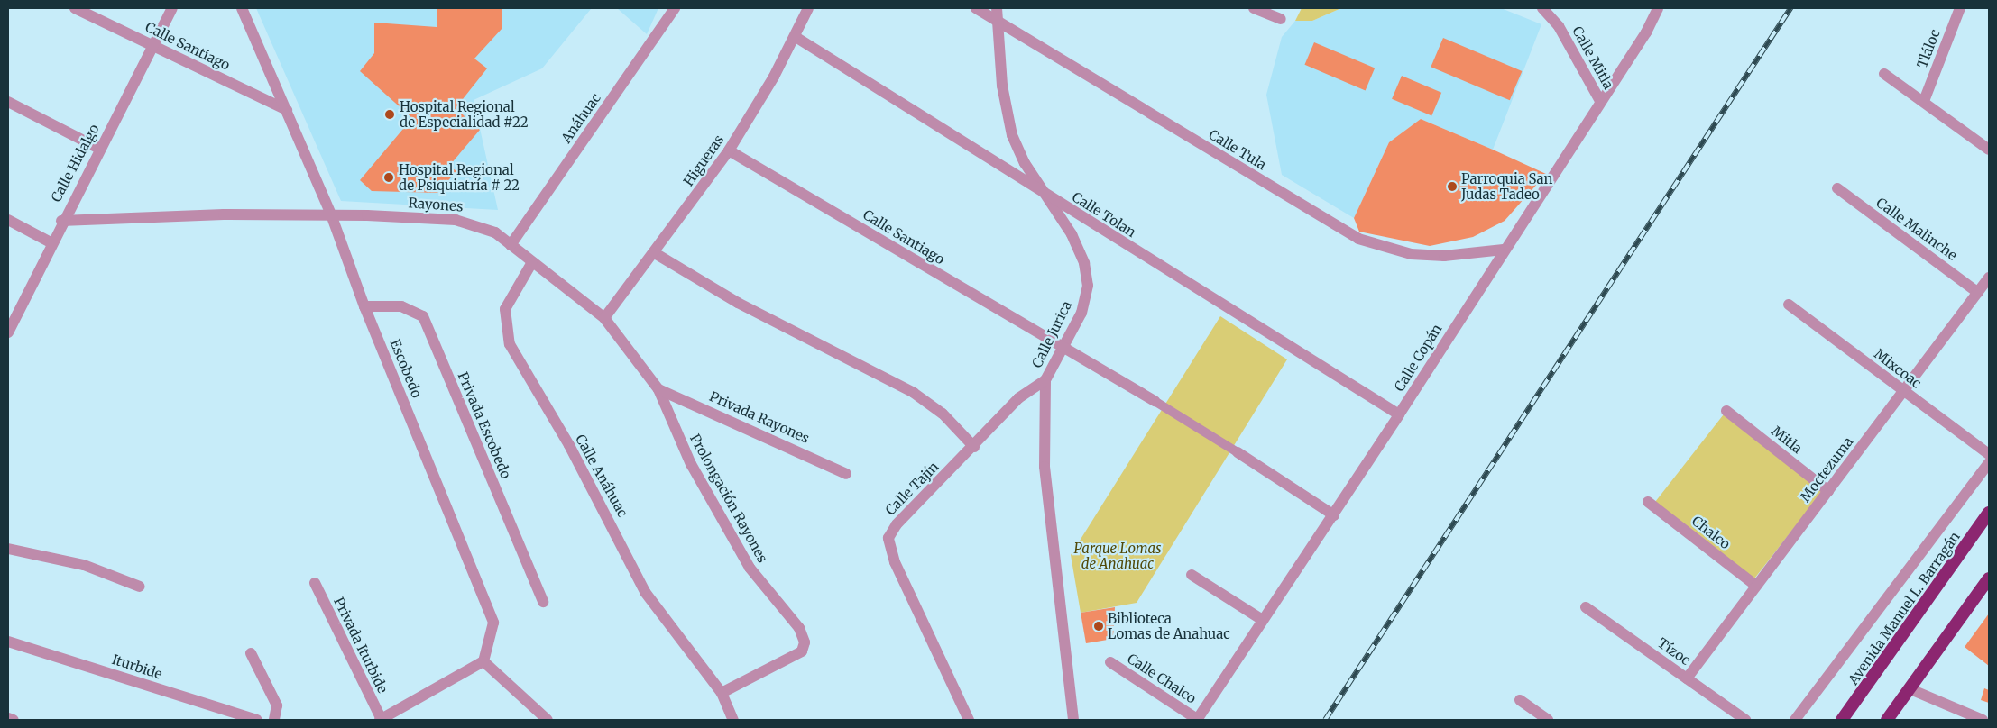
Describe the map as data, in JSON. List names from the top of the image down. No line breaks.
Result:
{"streets":{"highway":["Avenida Manuel L. Barragán"],"street":["Calle Santiago","Tláloc","Calle Mitla","Anáhuac","Calle Tula","Higueras","Calle Hidalgo","Rayones","Calle Tolan","Calle Malinche","Calle Jurica","Calle Copán","Escobedo","Mixcoac","Privada Rayones","Privada Escobedo","Mitla","Moctezuma","Calle Anáhuac","Calle Tajín","Prolongación Rayones","Chalco","Privada Iturbide","Tízoc","Iturbide","Calle Chalco"]},"crossings":[["Calle Santiago","Higueras"],["Calle Santiago","Calle Hidalgo"],["Calle Santiago","Calle Jurica"],["Calle Santiago","Escobedo"],["Calle Mitla","Calle Copán"],["Anáhuac","Rayones"],["Calle Tula","Calle Jurica"],["Calle Tula","Calle Copán"],["Higueras","Rayones"],["Higueras","Calle Tolan"],["Calle Hidalgo","Rayones"],["Rayones","Escobedo"],["Rayones","Privada Rayones"],["Rayones","Calle Anáhuac"],["Rayones","Prolongación Rayones"],["Calle Tolan","Calle Jurica"],["Calle Tolan","Calle Copán"],["Calle Malinche","Moctezuma"],["Calle Jurica","Calle Tajín"],["Calle Copán","Calle Chalco"],["Escobedo","Privada Escobedo"],["Mixcoac","Moctezuma"],["Privada Rayones","Prolongación Rayones"],["Mitla","Moctezuma"],["Moctezuma","Chalco"],["Moctezuma","Tízoc"],["Calle Anáhuac","Prolongación Rayones"]],"parks":["Parque Lomas de Anahuac"],"places":["Hospital Regional de Especialidad #22","Hospital Regional de Psiquiatría # 22","Parroquia San Judas Tadeo","Biblioteca Lomas de Anahuac"]}
